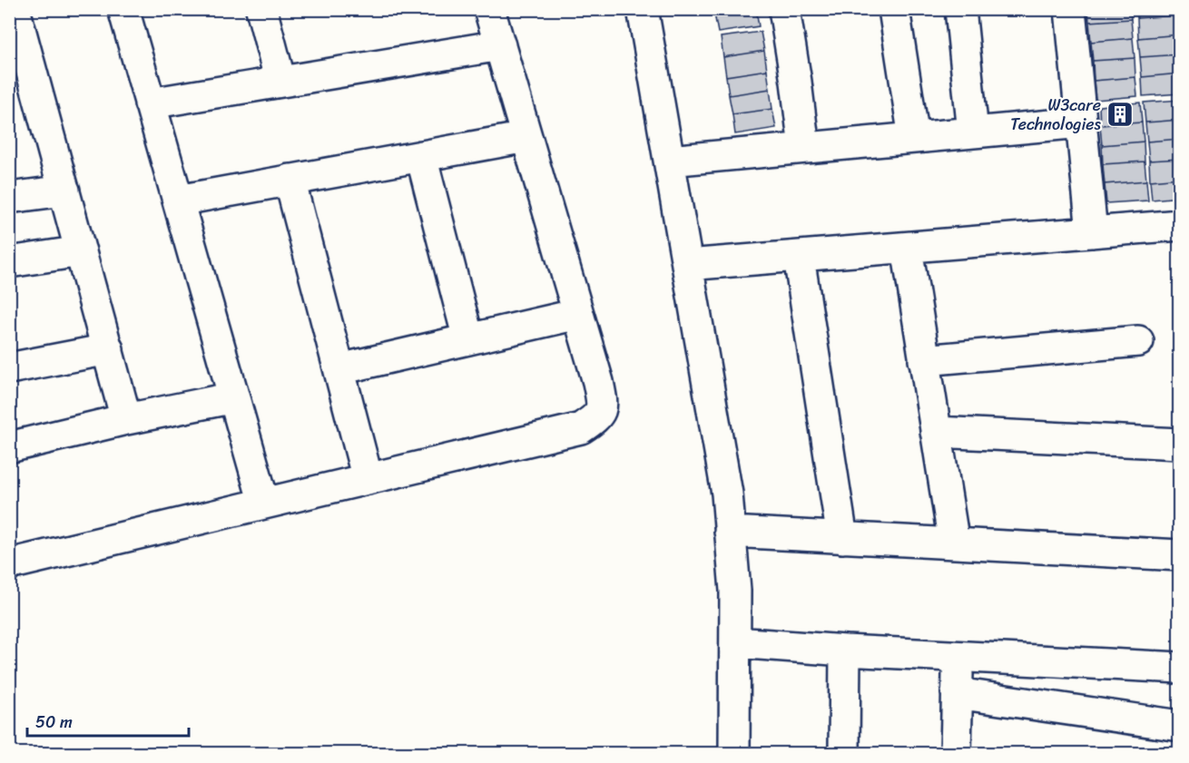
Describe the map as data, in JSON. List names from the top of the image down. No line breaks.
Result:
{"places":{"building":["W3care Technologies"]},"scale_bar":"50 m"}
